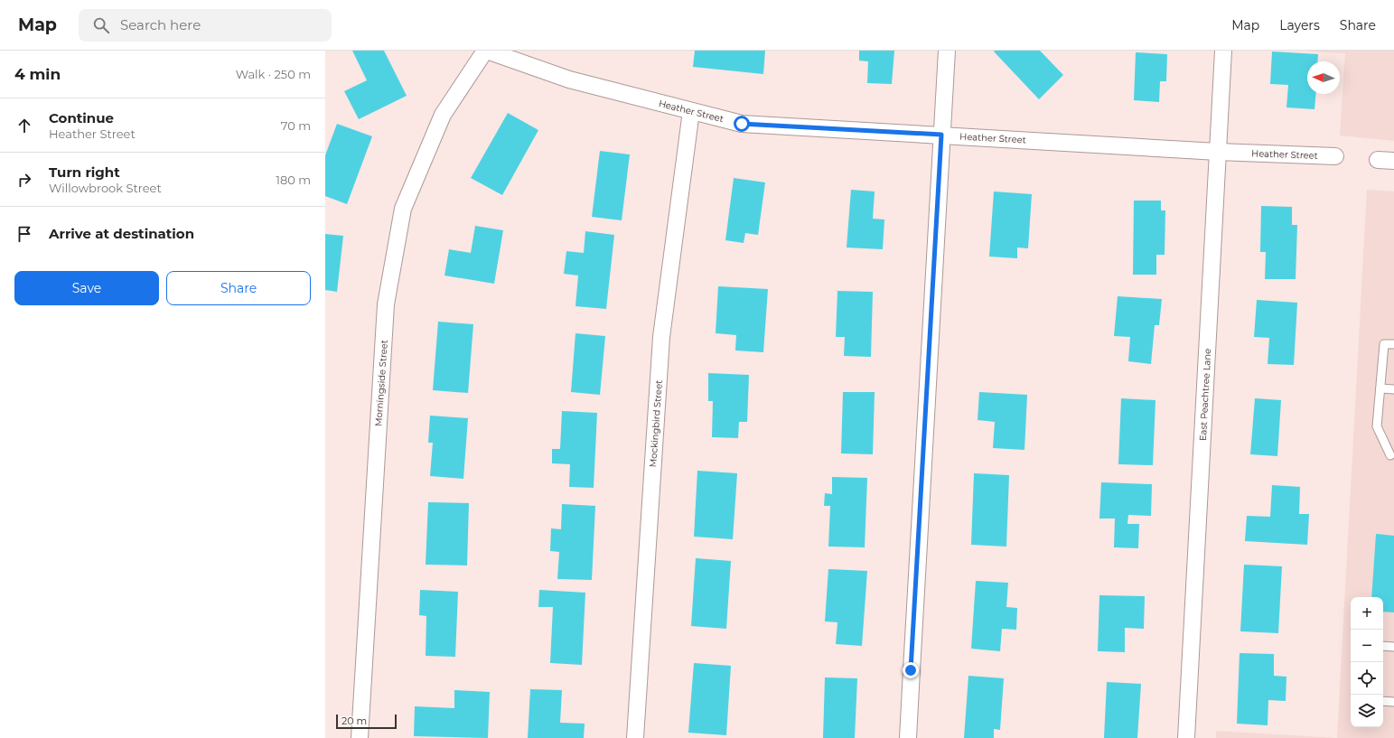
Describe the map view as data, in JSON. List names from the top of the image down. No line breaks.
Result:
{"streets":{"street":["Heather Street","Morningside Street","East Peachtree Lane","Mockingbird Street"]},"crossings":[["Heather Street","Morningside Street"],["Heather Street","East Peachtree Lane"],["Heather Street","Mockingbird Street"]],"scale_bar":"20 m","north":"left","page":{"header":"Map","search":"Search here","nav":["Map","Layers","Share"],"heading":["4 min","Walk · 250 m"],"list":[["Continue","Heather Street","70 m"],["Turn right","Willowbrook Street","180 m"],"Arrive at destination"],"buttons":["Save","Share"],"map_buttons":["+","−"],"scale":"20 m"}}
